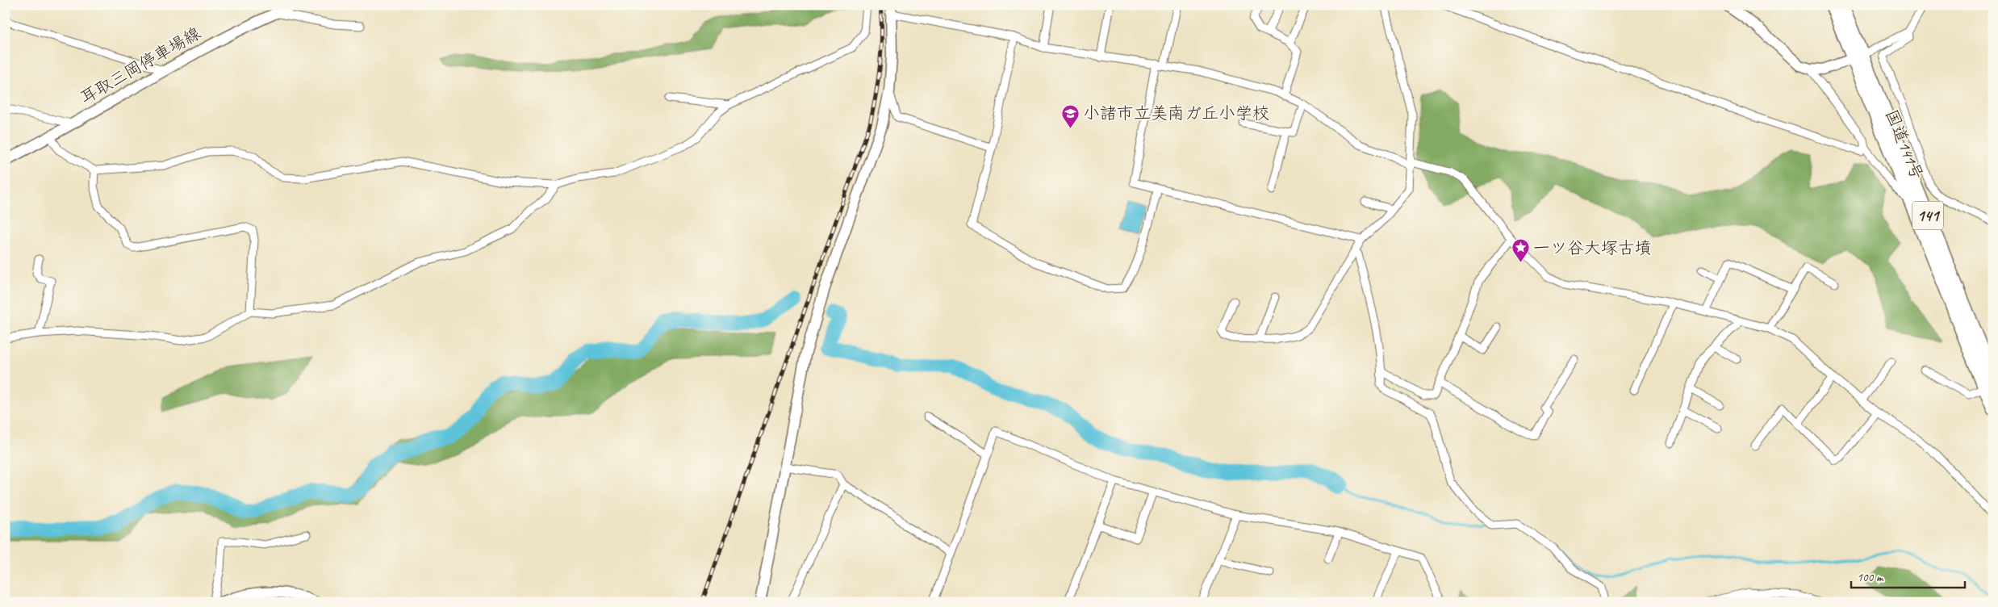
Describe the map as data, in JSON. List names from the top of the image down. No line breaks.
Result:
{"streets":{"highway":["国道141号","141"],"street":["耳取三岡停車場線"]},"places":{"school or university":["小諸市立美南ガ丘小学校"],"place":["一ツ谷大塚古墳"]},"scale_bar":"100 m"}
